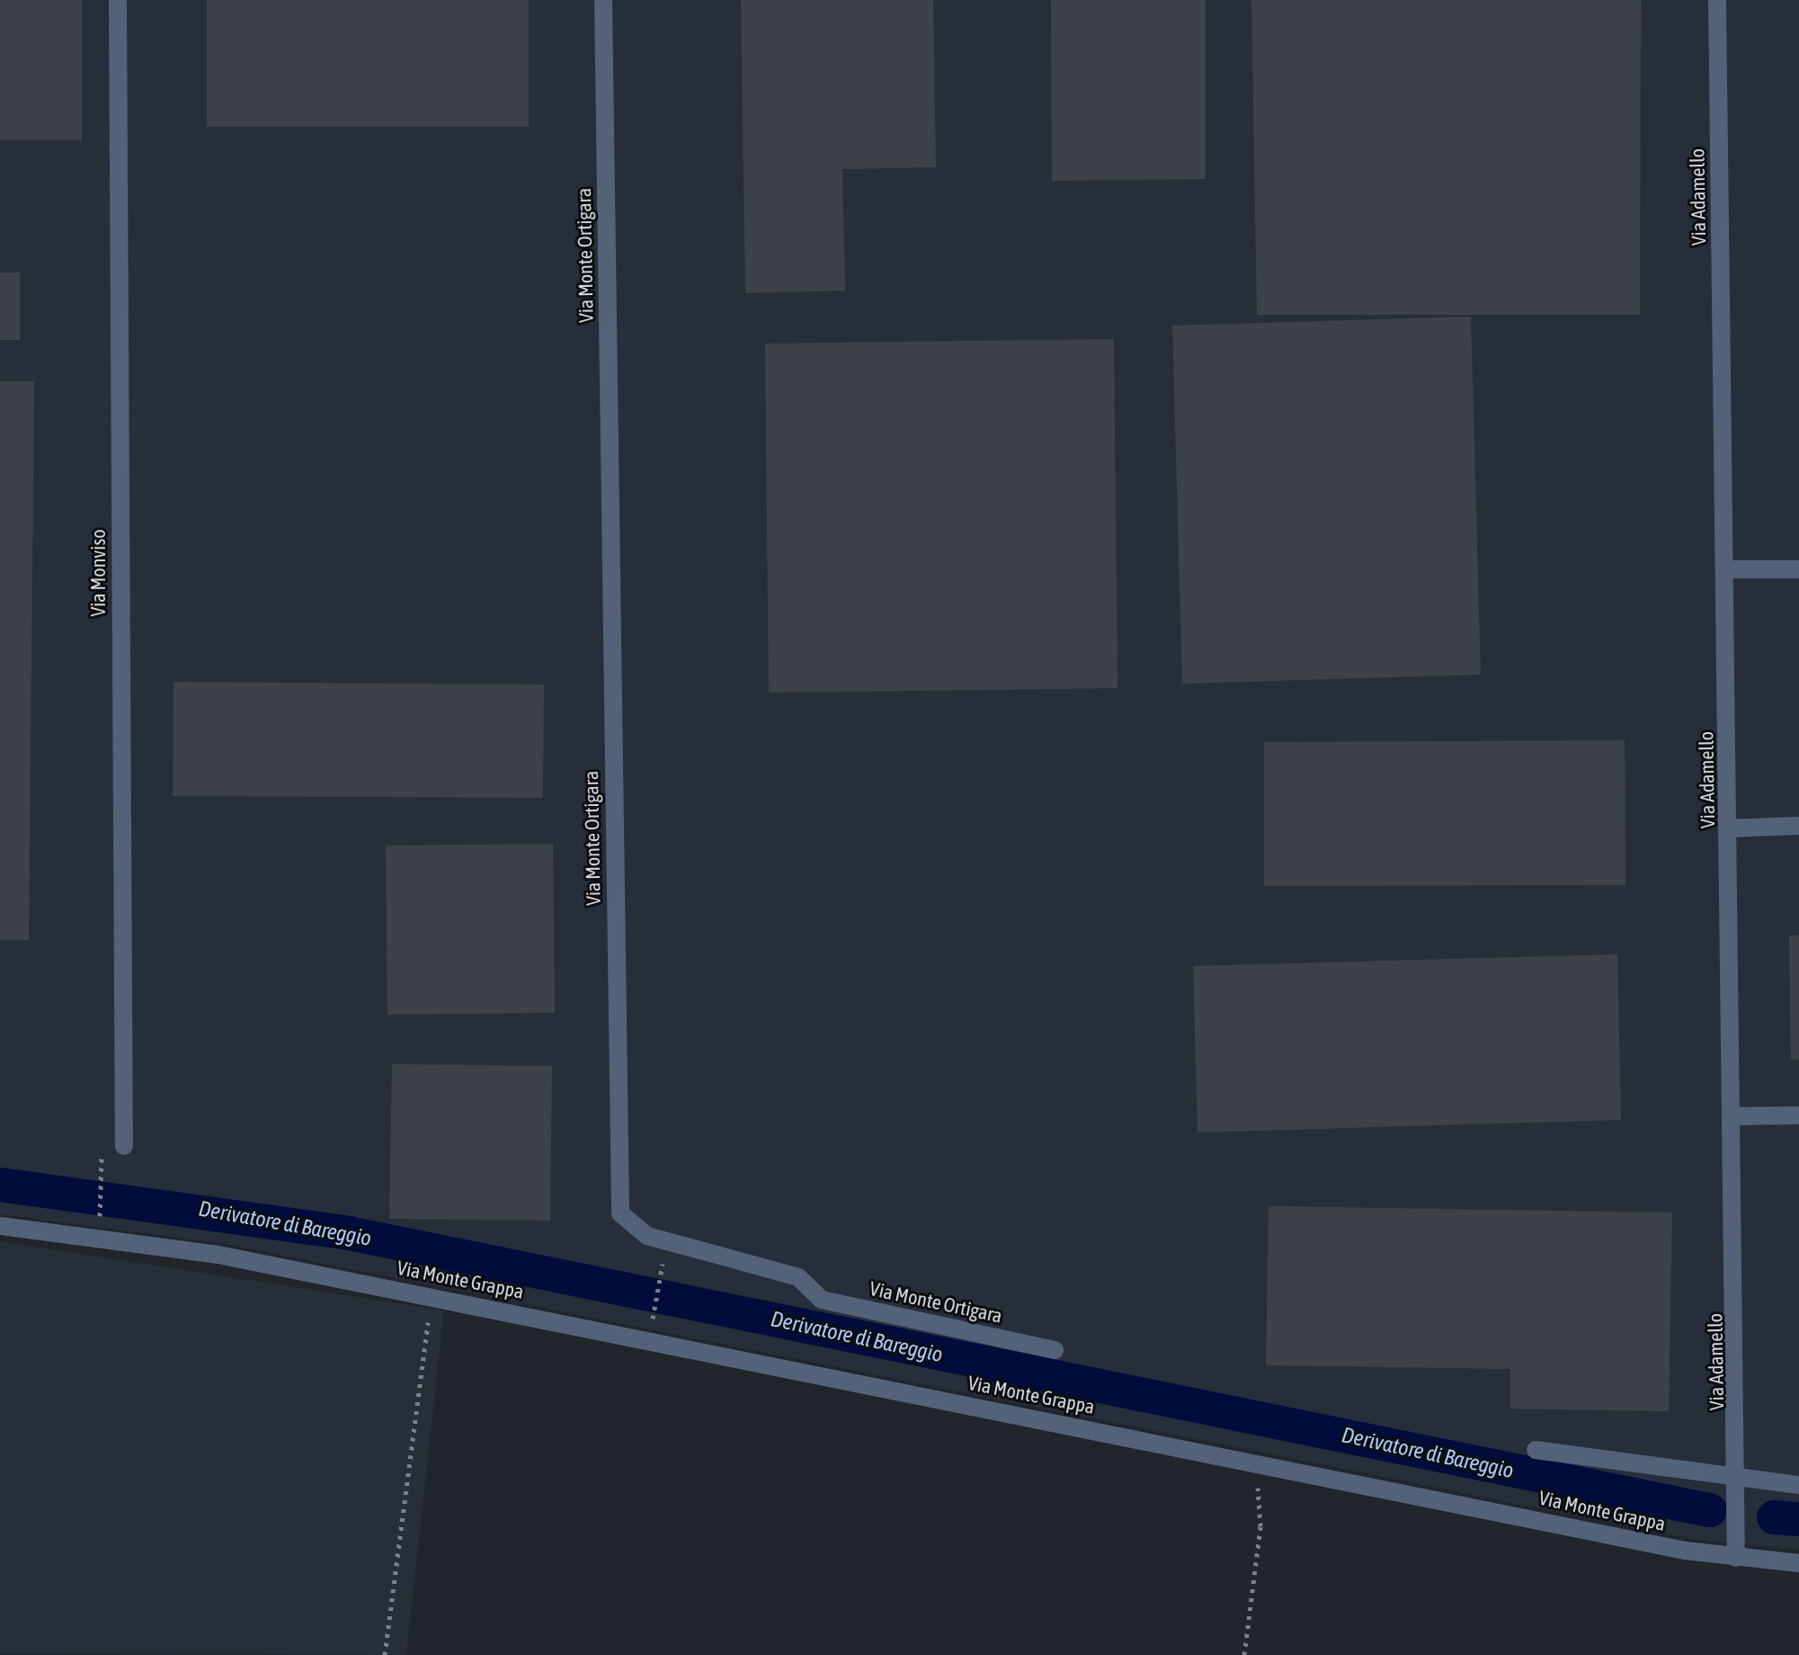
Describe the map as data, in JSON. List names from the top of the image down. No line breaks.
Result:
{"streets":{"street":["Via Adamello","Via Monte Ortigara","Via Monviso","Via Monte Grappa"]},"crossings":[["Via Adamello","Via Monte Grappa"]],"water":["Derivatore di Bareggio"]}
